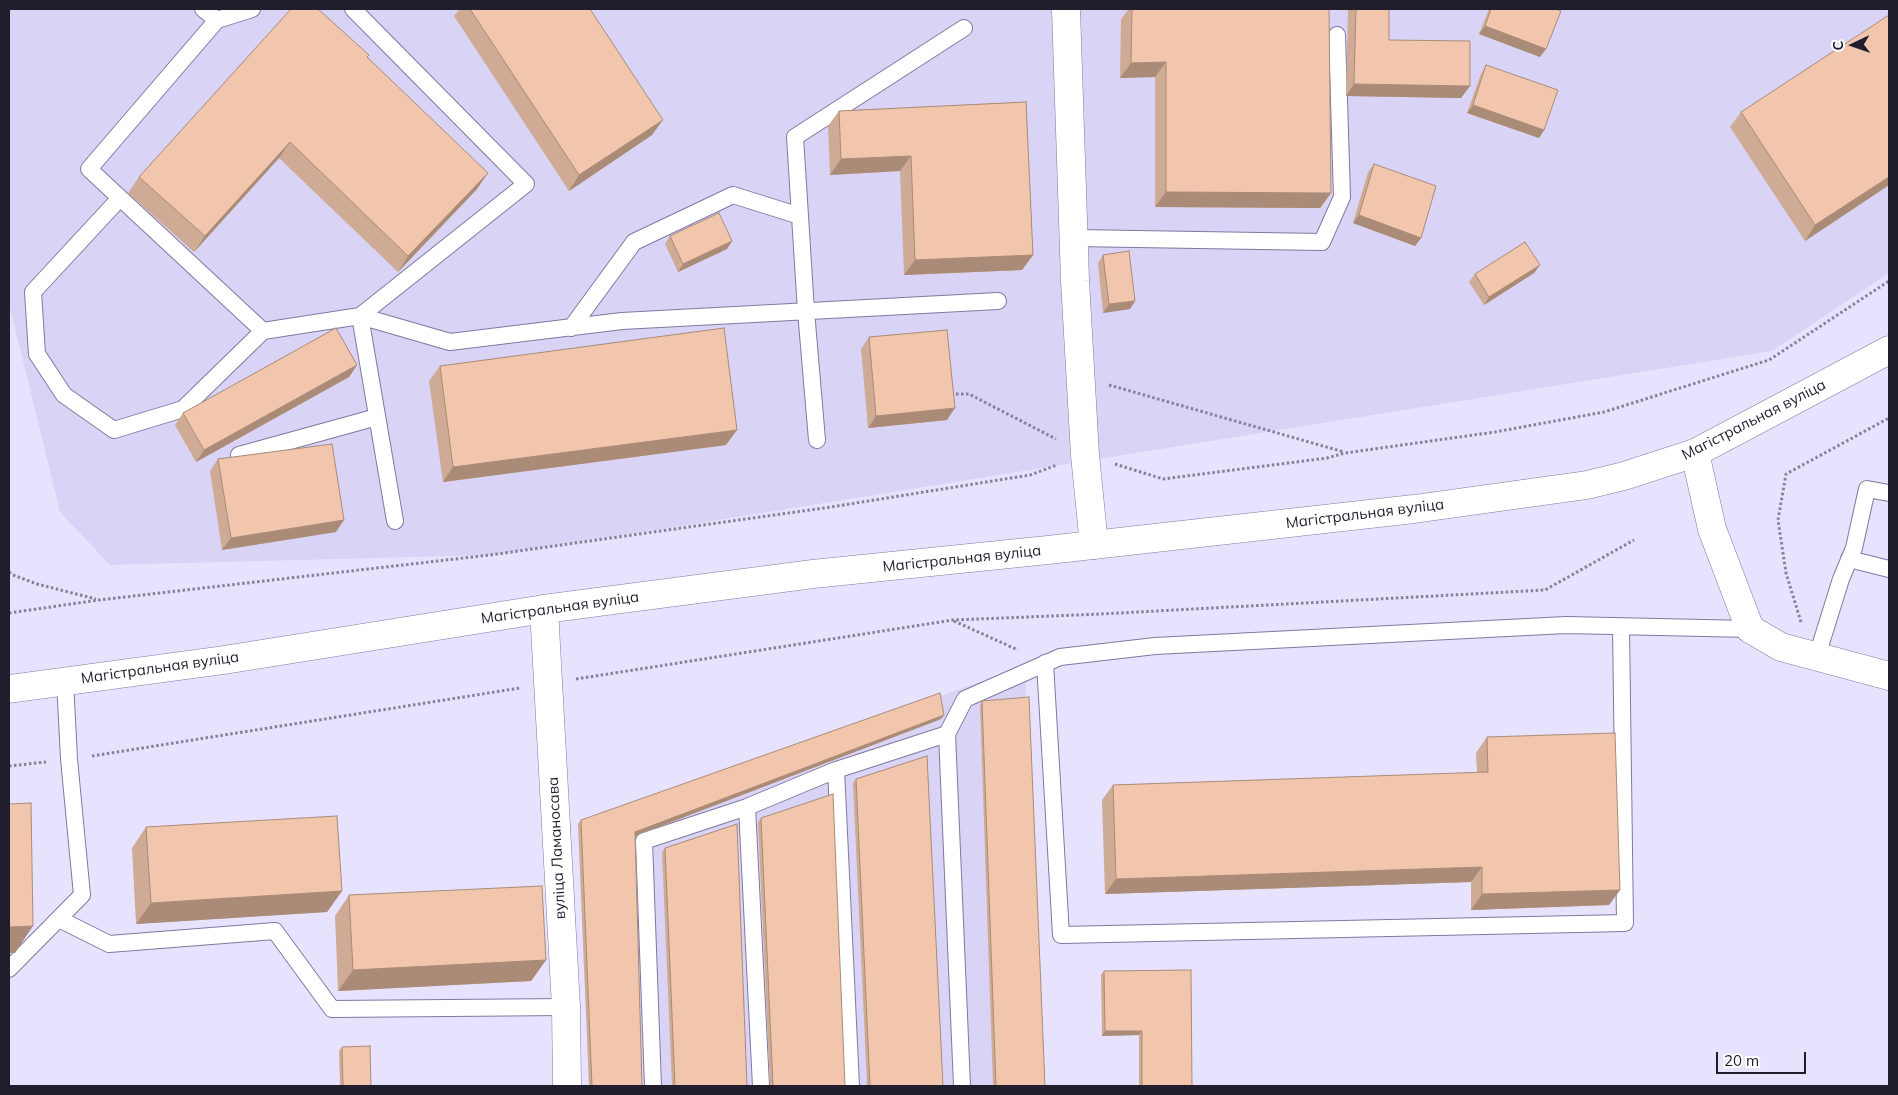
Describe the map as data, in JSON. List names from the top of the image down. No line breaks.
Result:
{"streets":{"main road":["Магістральная вуліца","вуліца Ламаносава"]},"crossings":[["Магістральная вуліца","вуліца Ламаносава"]],"scale_bar":"20 m","north":"left"}
